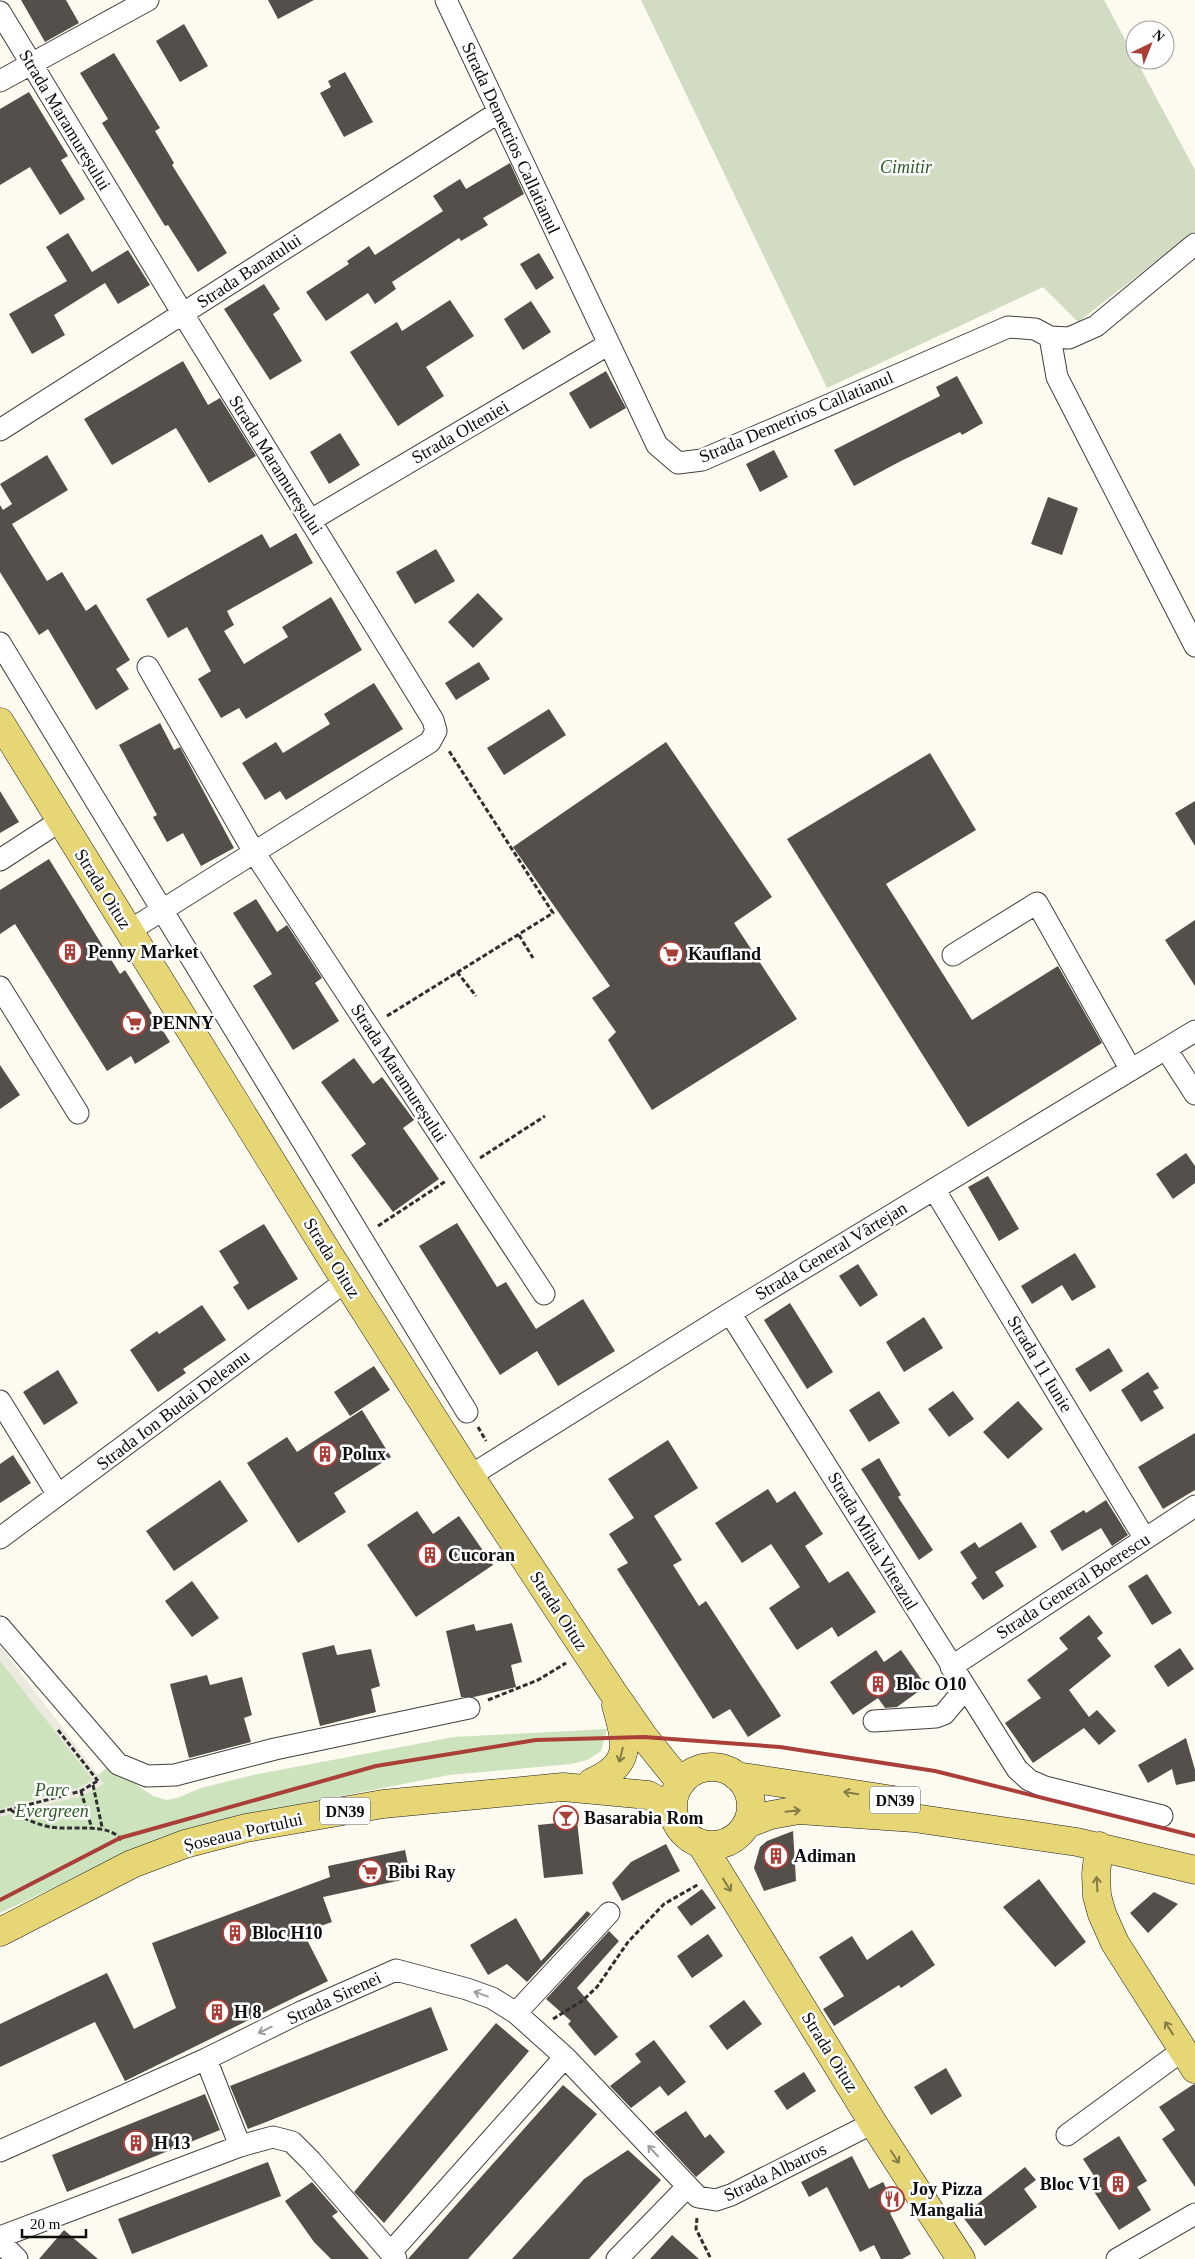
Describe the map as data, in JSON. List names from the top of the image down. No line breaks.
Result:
{"streets":{"main road":["Strada Oituz","DN39","Șoseaua Portului"],"street":["Strada Maramureșului","Strada Demetrios Callatianul","Strada Banatului","Strada Olteniei","Strada General Vârtejan","Strada 11 Iunie","Strada Ion Budai Deleanu","Strada Mihai Viteazul","Strada General Boerescu","Strada Sirenei","Strada Albatros"]},"crossings":[["Strada Maramureșului","Strada Banatului"],["Strada Maramureșului","Strada Olteniei"],["Strada Demetrios Callatianul","Strada Banatului"],["Strada Demetrios Callatianul","Strada Olteniei"],["Strada Oituz","Strada General Vârtejan"],["Strada Oituz","Strada Ion Budai Deleanu"],["Strada Oituz","DN39"],["Strada Oituz","Șoseaua Portului"],["Strada Oituz","Strada Albatros"],["Strada General Vârtejan","Strada 11 Iunie"],["Strada General Vârtejan","Strada Mihai Viteazul"],["Strada 11 Iunie","Strada General Boerescu"],["Strada Mihai Viteazul","Strada General Boerescu"],["DN39","Șoseaua Portului"],["Strada Sirenei","Strada Albatros"]],"one_way":["Strada Sirenei"],"parks":["Cimitir","Parc Evergreen"],"places":{"building":["Penny Market","Polux","Cucoran","Bloc O10","Adiman","Bloc H10","H 8","H 13","Bloc V1"],"supermarket":["Kaufland","PENNY","Bibi Ray"],"bar":["Basarabia Rom"],"restaurant":["Joy Pizza Mangalia"]},"scale_bar":"20 m","north":"top right"}
